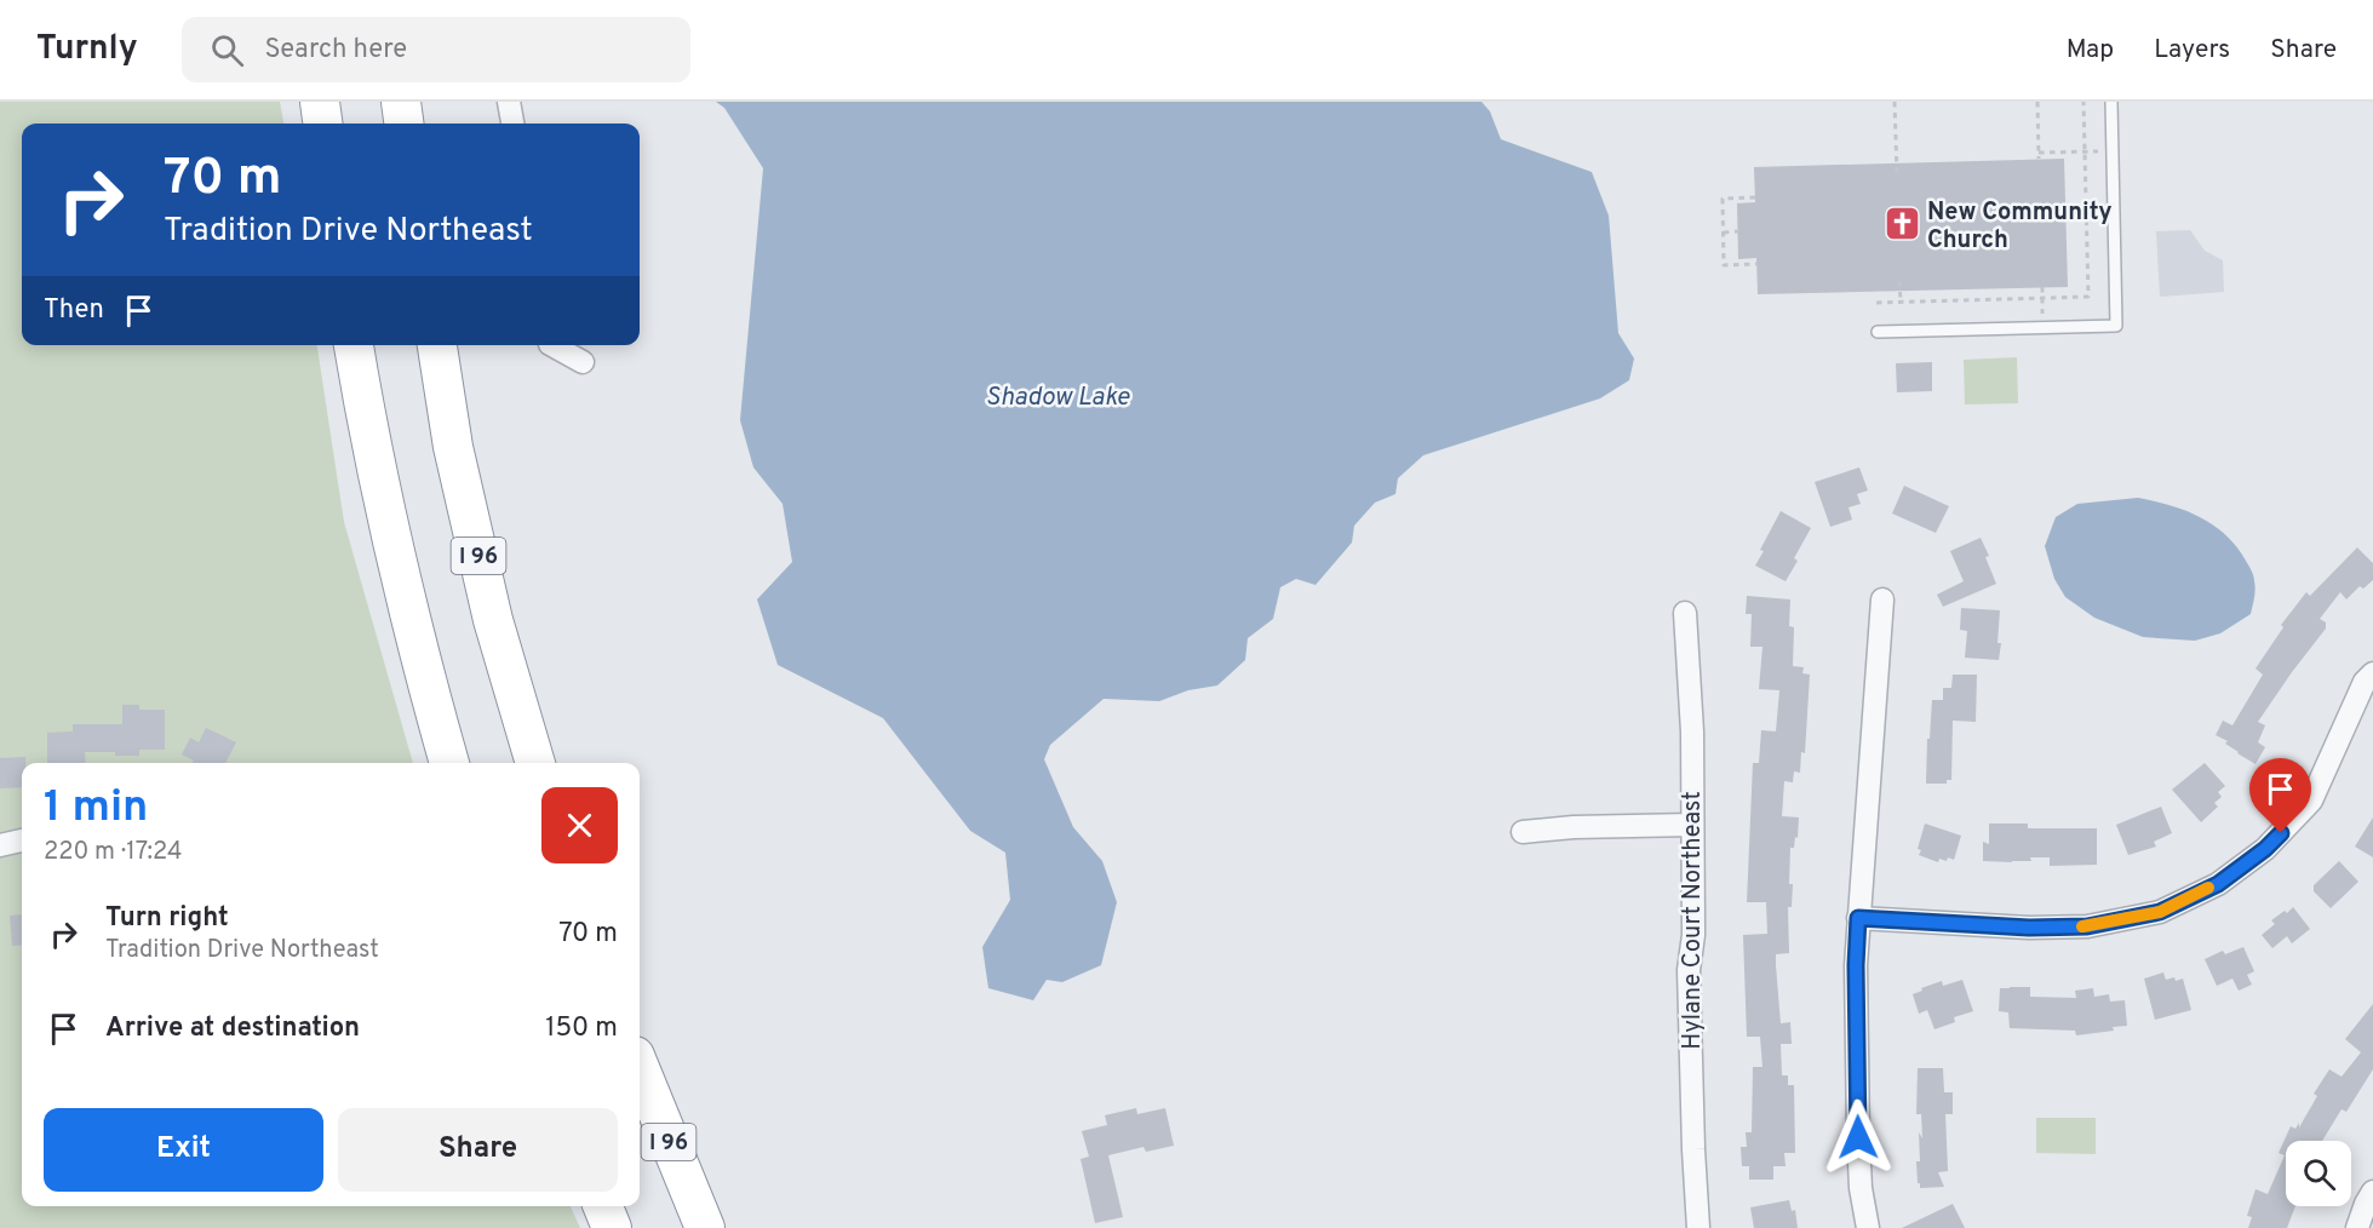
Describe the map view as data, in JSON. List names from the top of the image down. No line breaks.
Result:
{"streets":{"highway":["I 96"],"street":["Hylane Court Northeast"]},"water":["Shadow Lake"],"places":{"church":["New Community Church"]},"page":{"header":"Turnly","search":"Search here","nav":["Map","Layers","Share"],"turn":["70 m","Tradition Drive Northeast"],"then":"Then","heading":["1 min","220 m · 17:24"],"list":[{"name":"Turn right","note":"Tradition Drive Northeast","value":"70 m"},{"name":"Arrive at destination","value":"150 m"}],"buttons":["Exit","Share"]}}
